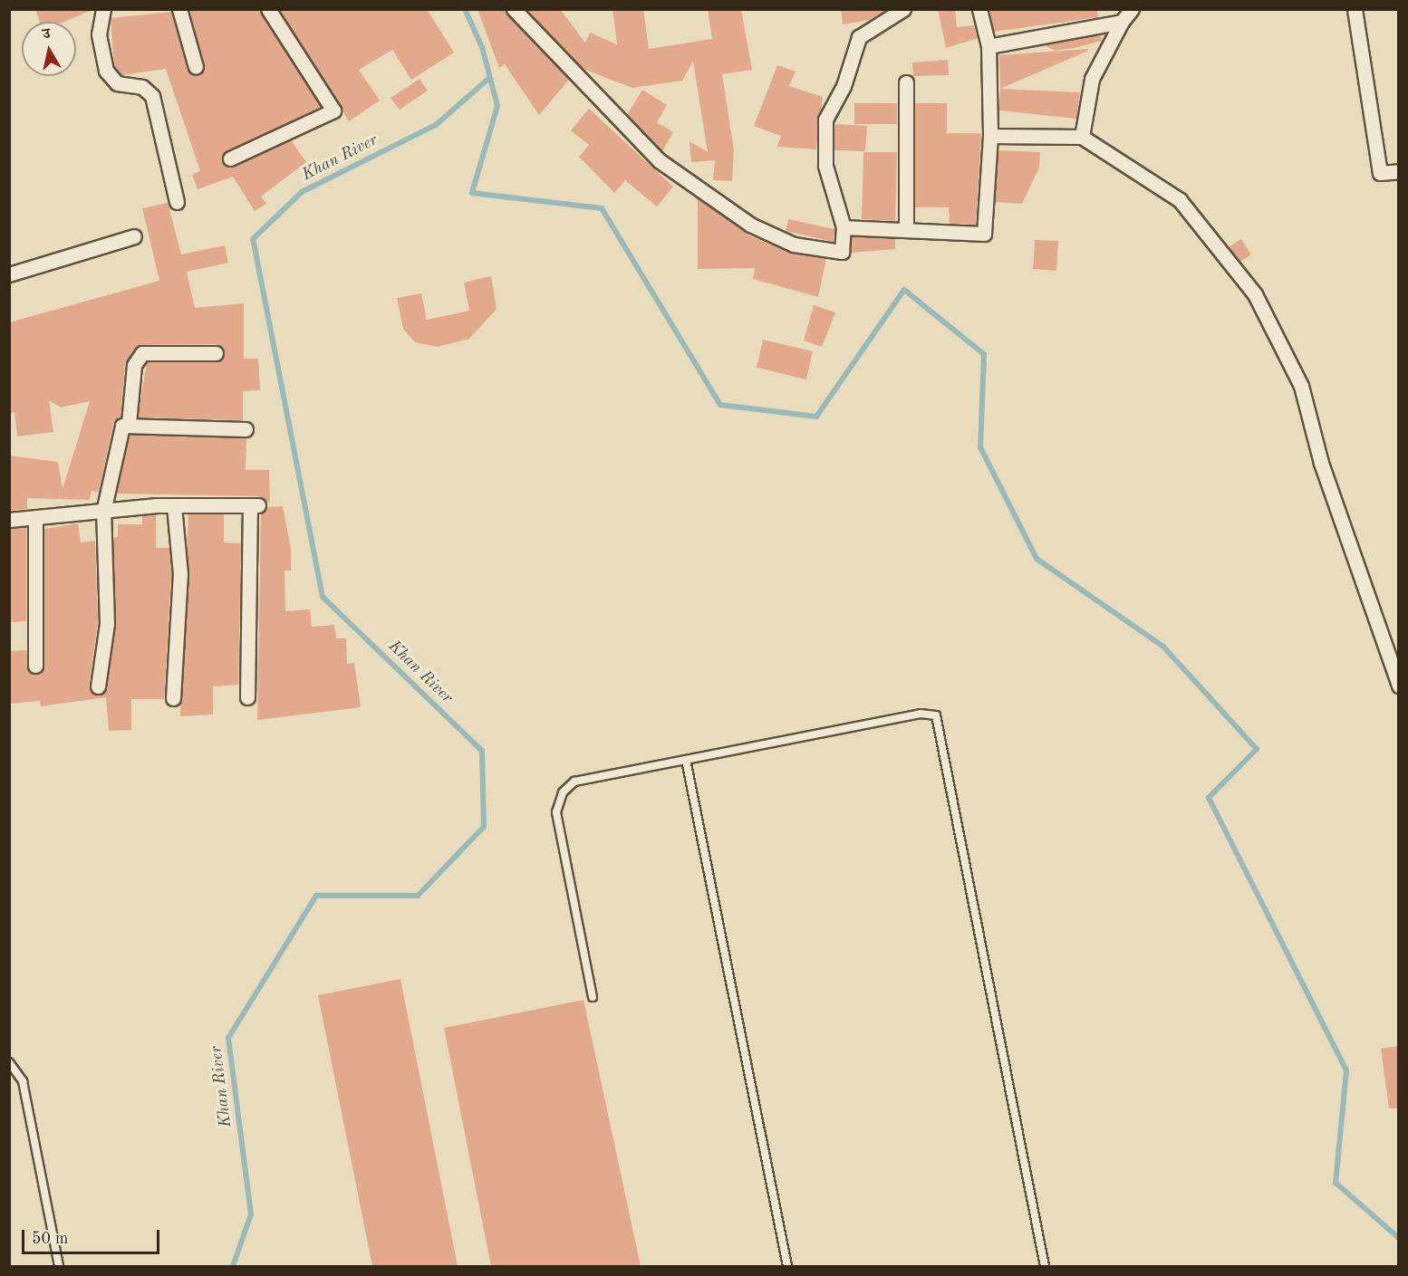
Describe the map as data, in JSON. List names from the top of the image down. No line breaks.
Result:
{"water":["Khan River"],"scale_bar":"50 m","north":"top"}
